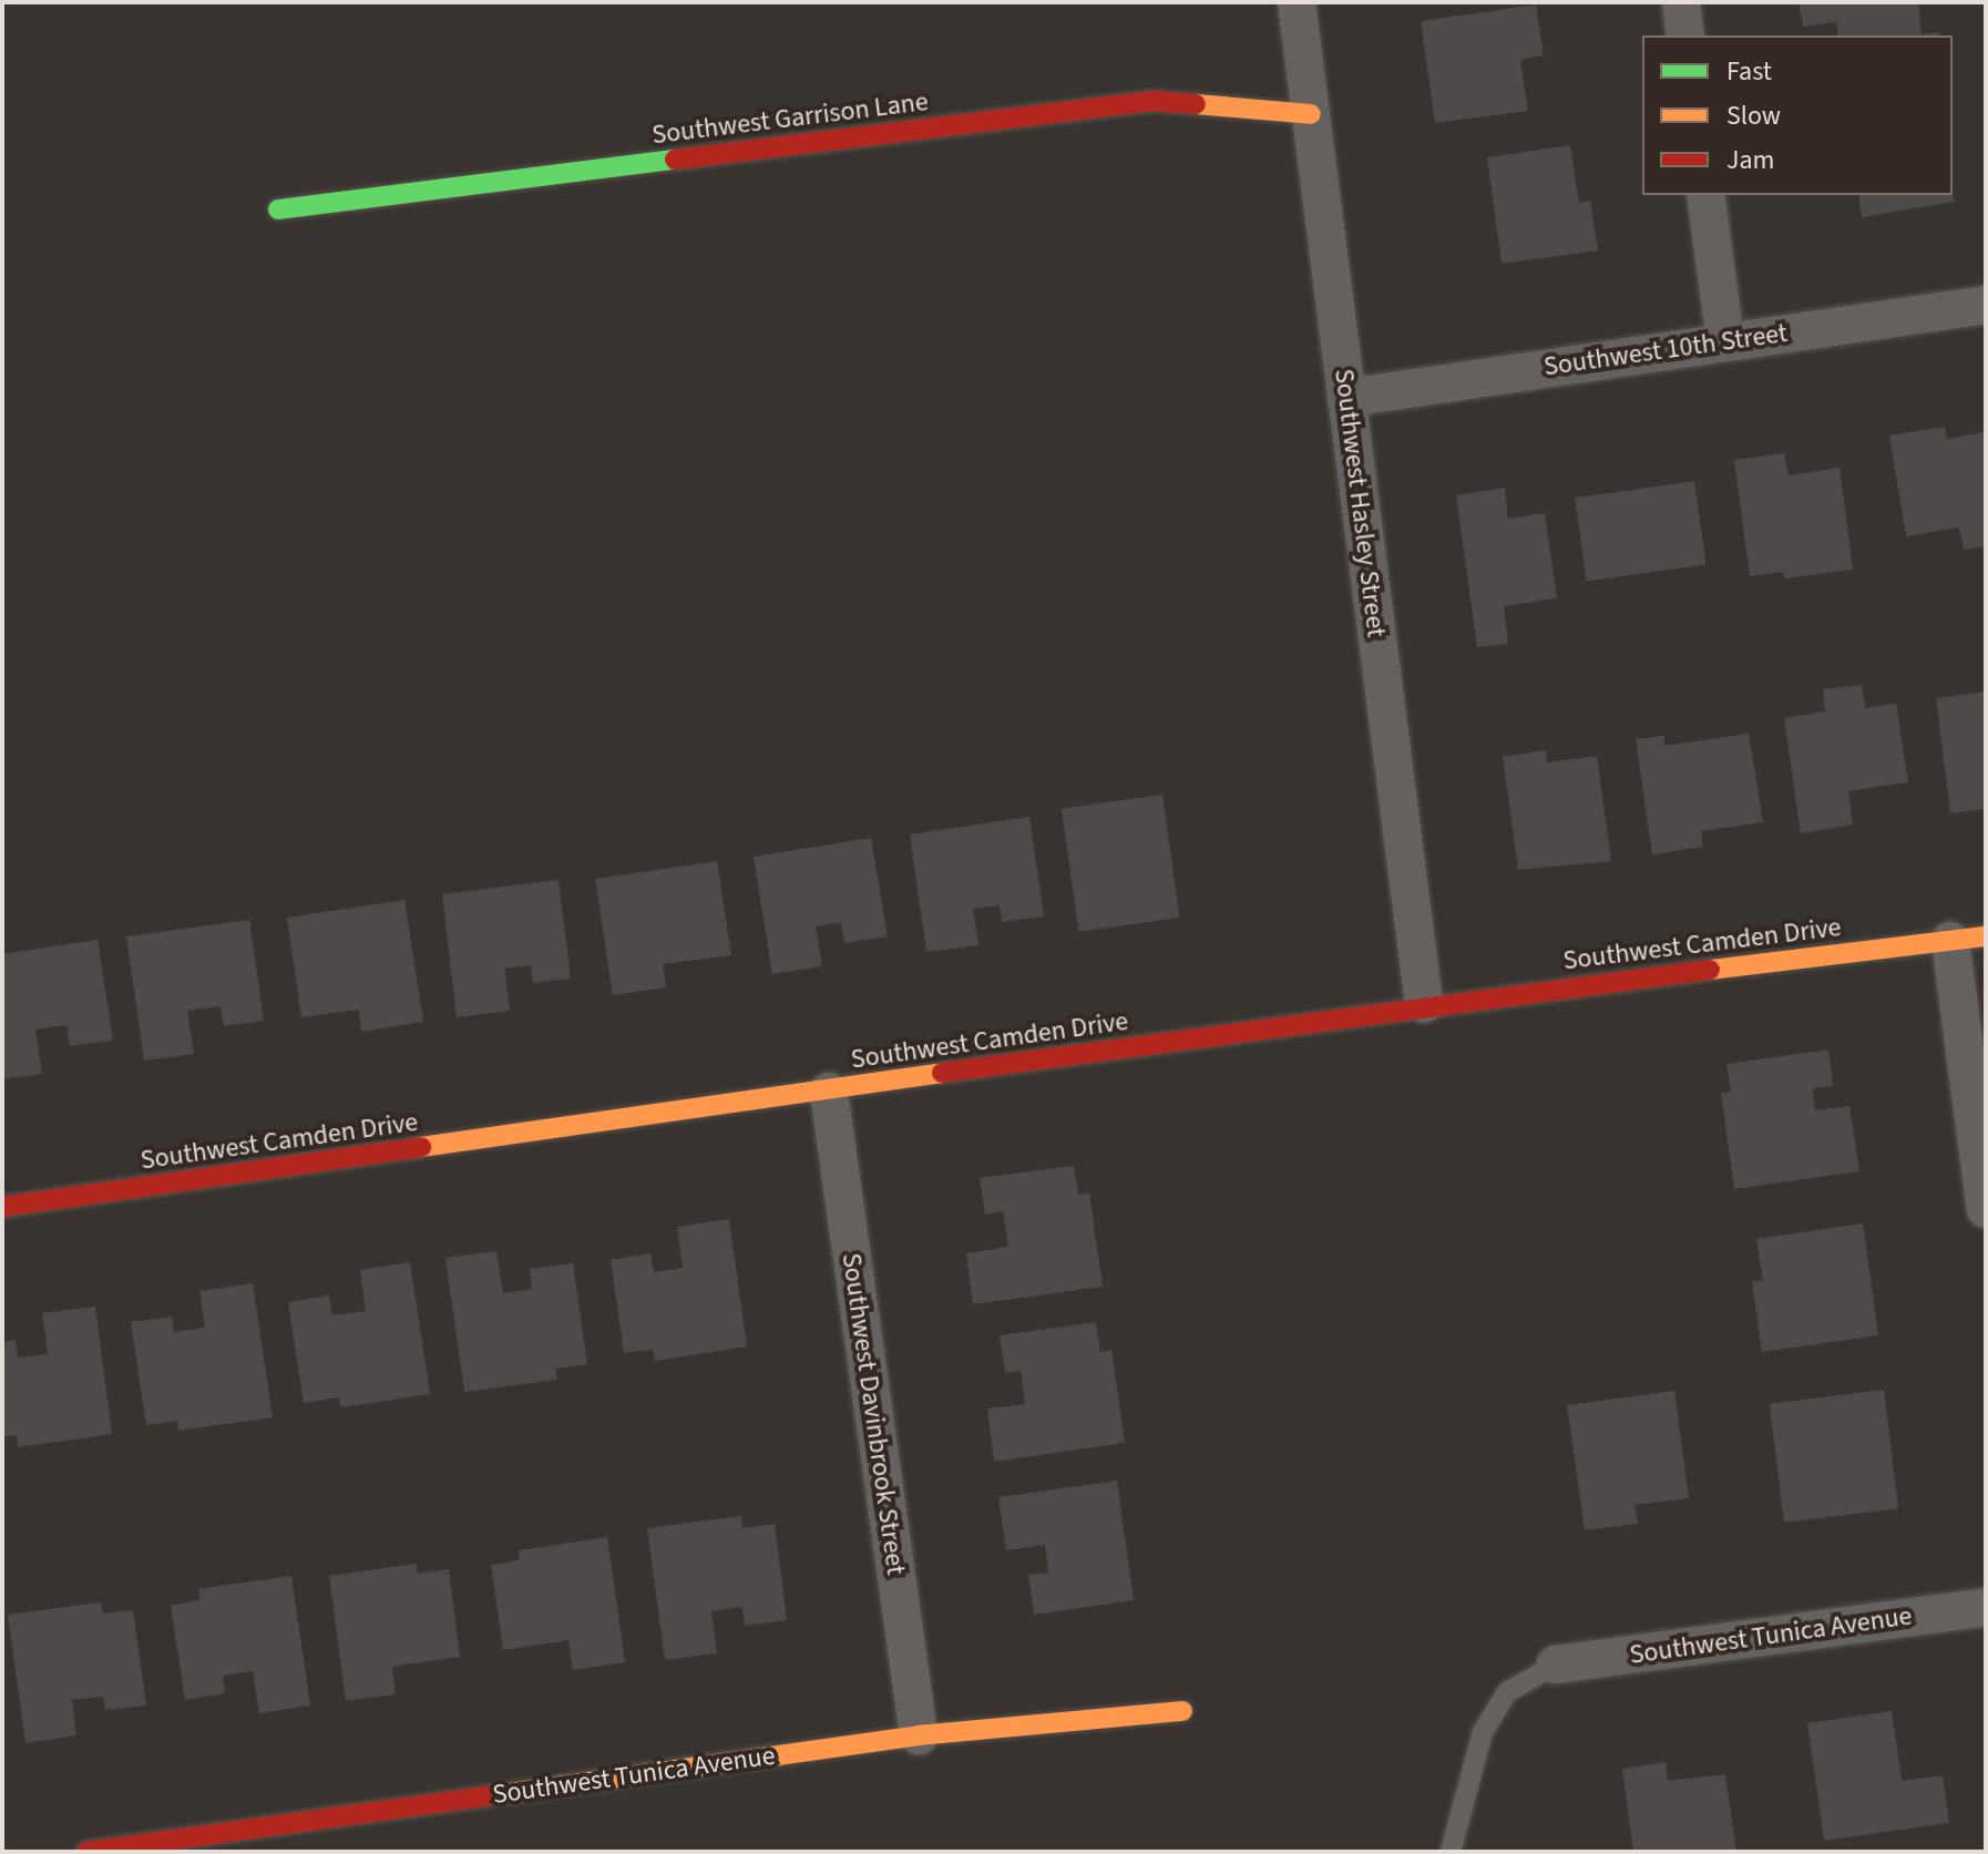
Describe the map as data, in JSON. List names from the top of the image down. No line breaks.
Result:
{"streets":{"street":["Southwest Garrison Lane","Southwest 10th Street","Southwest Hasley Street","Southwest Camden Drive","Southwest Davinbrook Street","Southwest Tunica Avenue"]},"crossings":[["Southwest Garrison Lane","Southwest Hasley Street"],["Southwest 10th Street","Southwest Hasley Street"],["Southwest Hasley Street","Southwest Camden Drive"],["Southwest Camden Drive","Southwest Davinbrook Street"],["Southwest Davinbrook Street","Southwest Tunica Avenue"]],"legend":["Fast","Slow","Jam"]}
